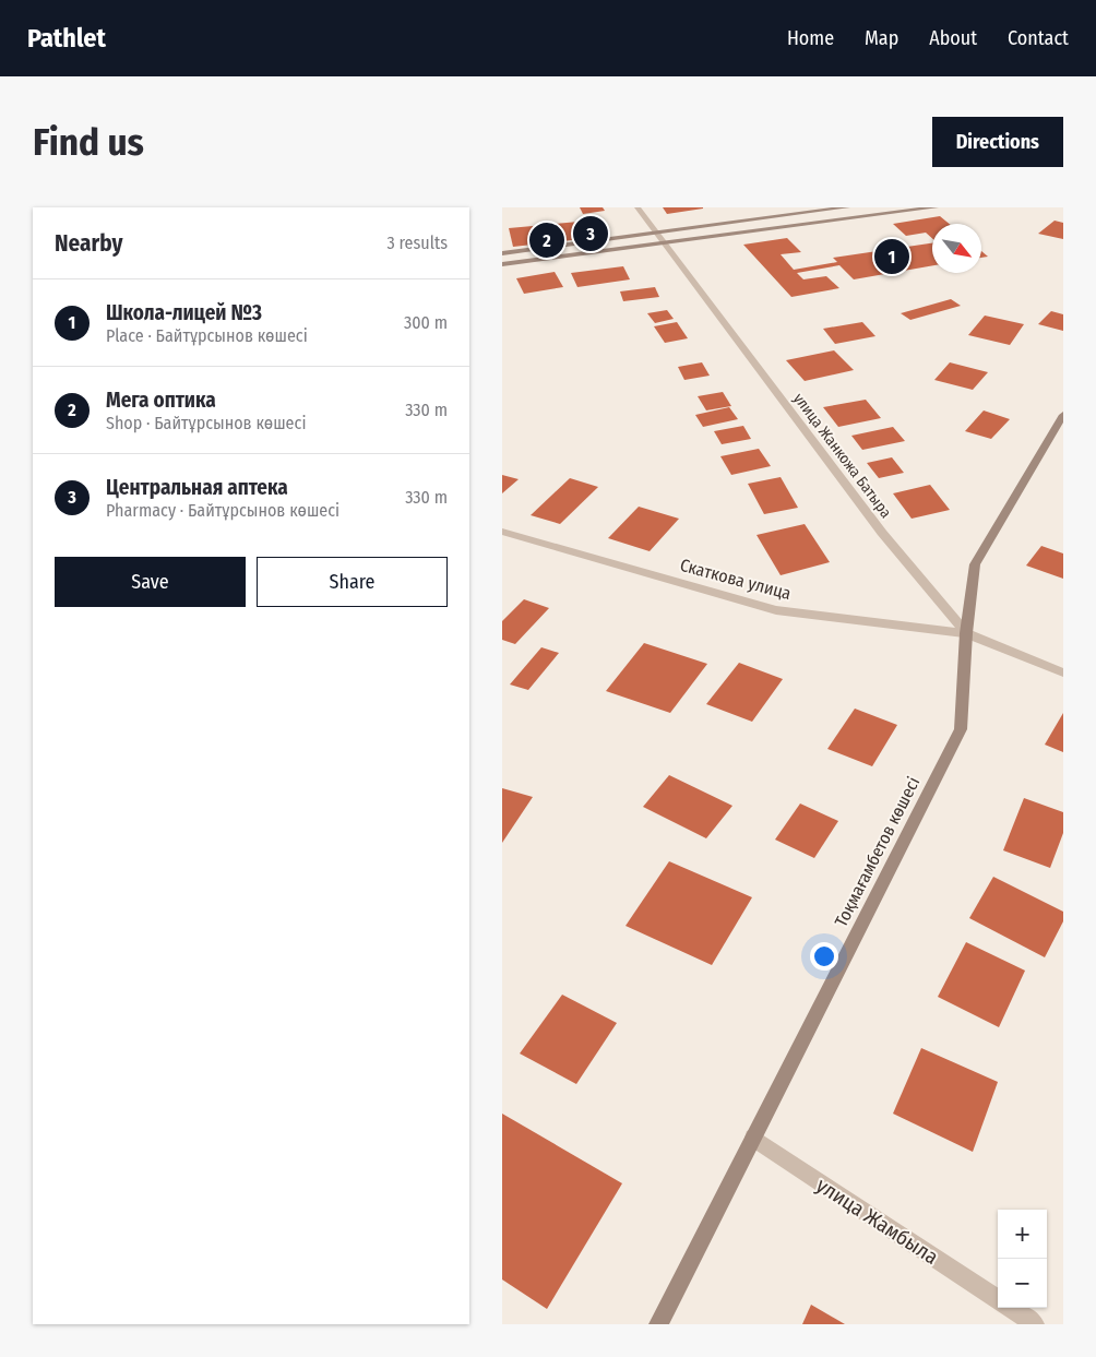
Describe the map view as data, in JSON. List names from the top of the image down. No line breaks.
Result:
{"streets":{"main road":["Тоқмағамбетов көшесі"],"street":["улица Жанкожа Батыра","Скаткова улица","улица Жамбыла"]},"crossings":[["улица Жанкожа Батыра","Скаткова улица"],["улица Жанкожа Батыра","Тоқмағамбетов көшесі"],["Скаткова улица","Тоқмағамбетов көшесі"],["Тоқмағамбетов көшесі","улица Жамбыла"]],"north":"bottom right","page":{"header":"Pathlet","nav":["Home","Map","About","Contact"],"buttons":["Directions",["Save","Share"]],"title":"Find us","heading":["Nearby","3 results"],"pins":["3","2","1"],"list":[{"mark":"1","name":"Школа-лицей №3","note":"Place · Байтұрсынов көшесі","value":"300 m"},{"mark":"2","name":"Мега оптика","note":"Shop · Байтұрсынов көшесі","value":"330 m"},{"mark":"3","name":"Центральная аптека","note":"Pharmacy · Байтұрсынов көшесі","value":"330 m"}],"map_buttons":["+","−"]}}
